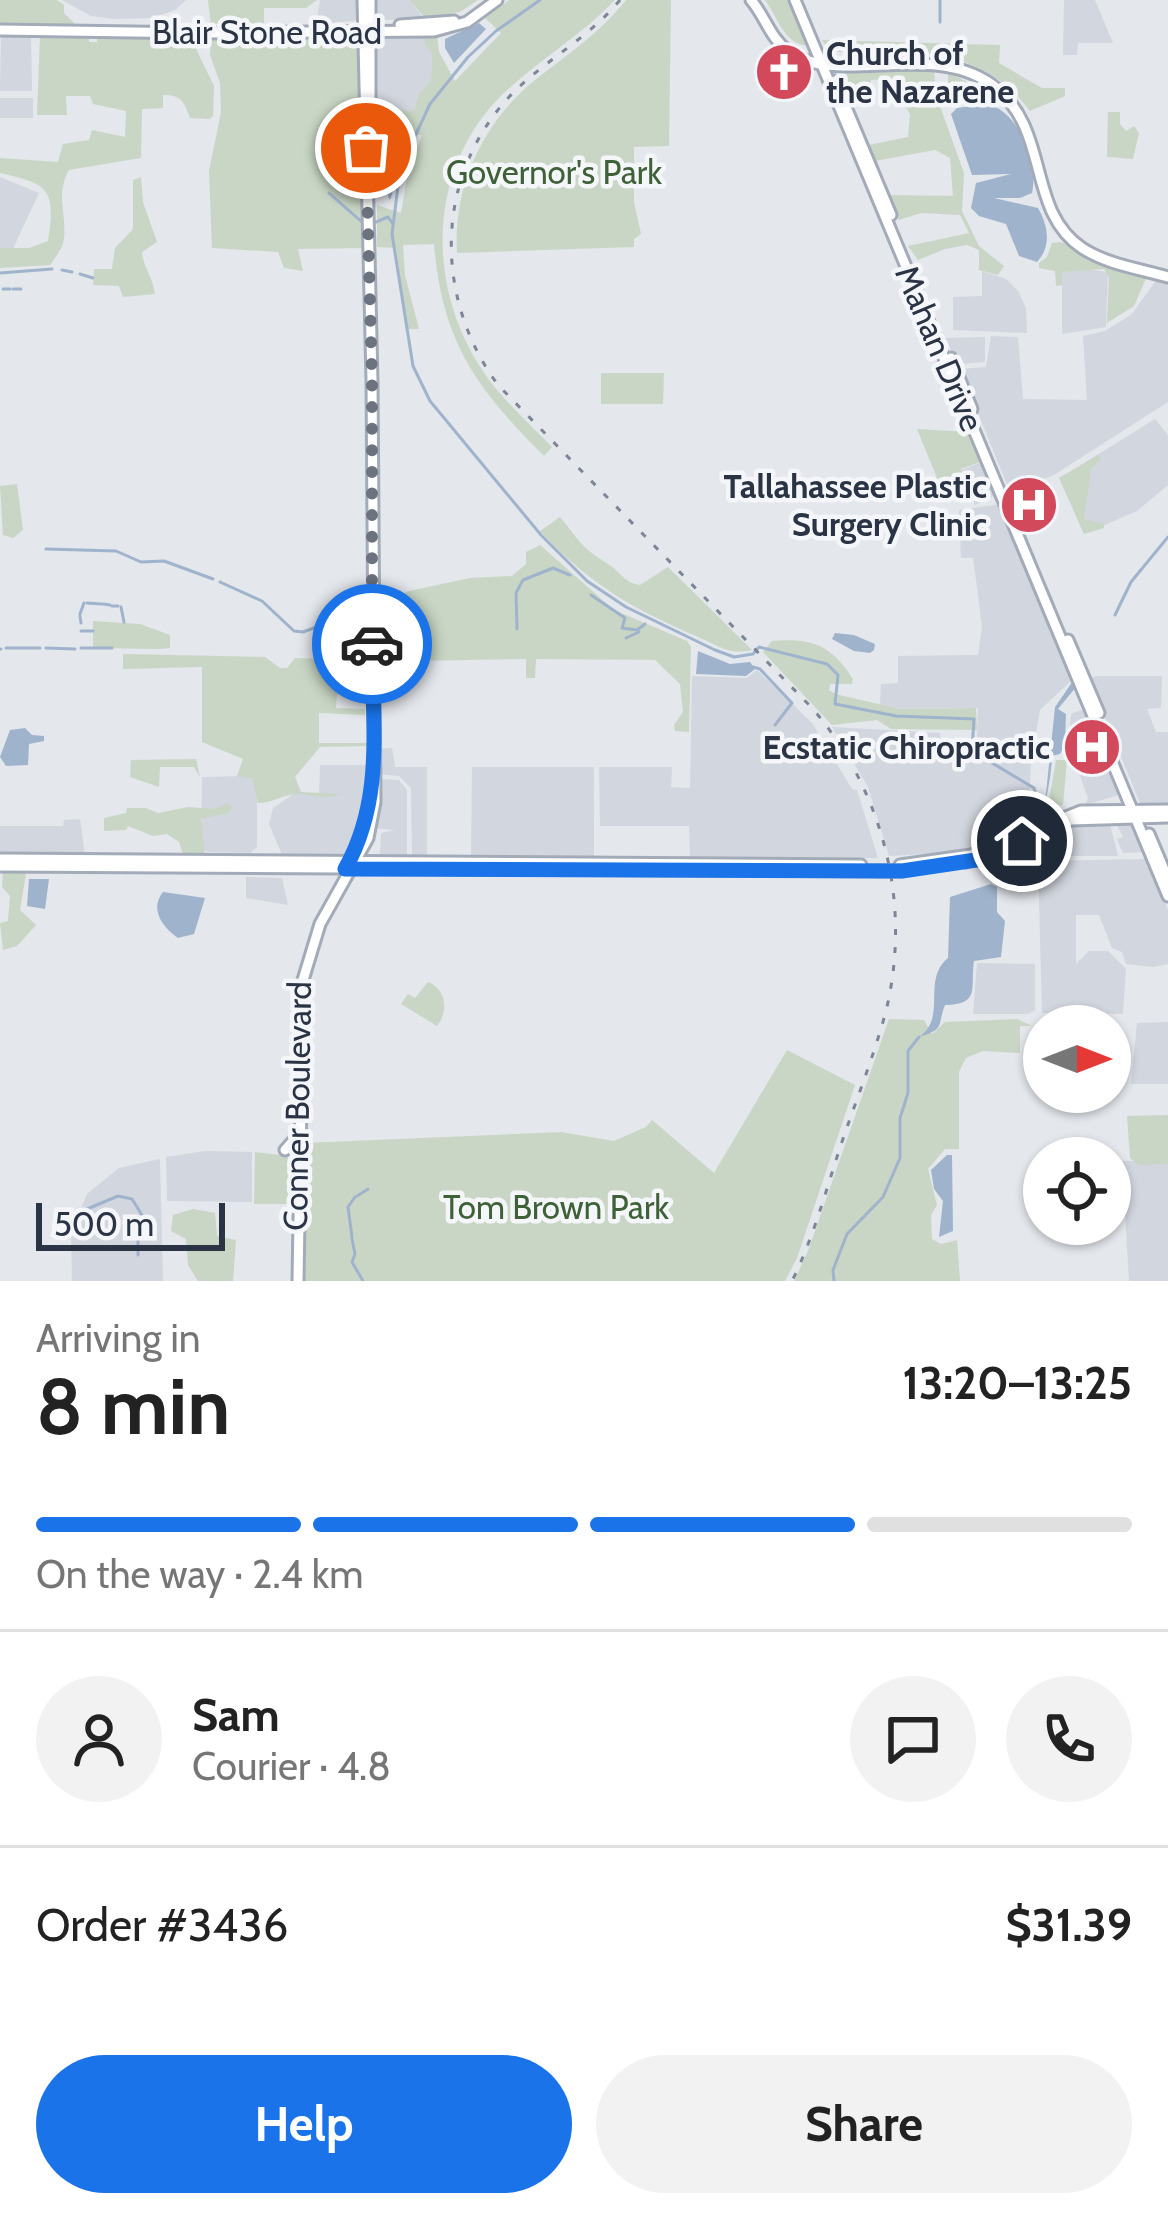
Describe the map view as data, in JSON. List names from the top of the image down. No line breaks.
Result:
{"streets":{"main road":["Blair Stone Road","Mahan Drive","Conner Boulevard"]},"parks":["Governor's Park","Tom Brown Park"],"places":{"church":["Church of the Nazarene"],"hospital":["Tallahassee Plastic Surgery Clinic","Ecstatic Chiropractic"]},"scale_bar":"500 m","north":"right","page":{"scale":"500 m","heading":["8 min","Arriving in","13:20–13:25"],"panel":["Sam","Courier · 4.8","Order #3436","$31.39"],"bar":"On the way · 2.4 km","buttons":["Help","Share"]}}
